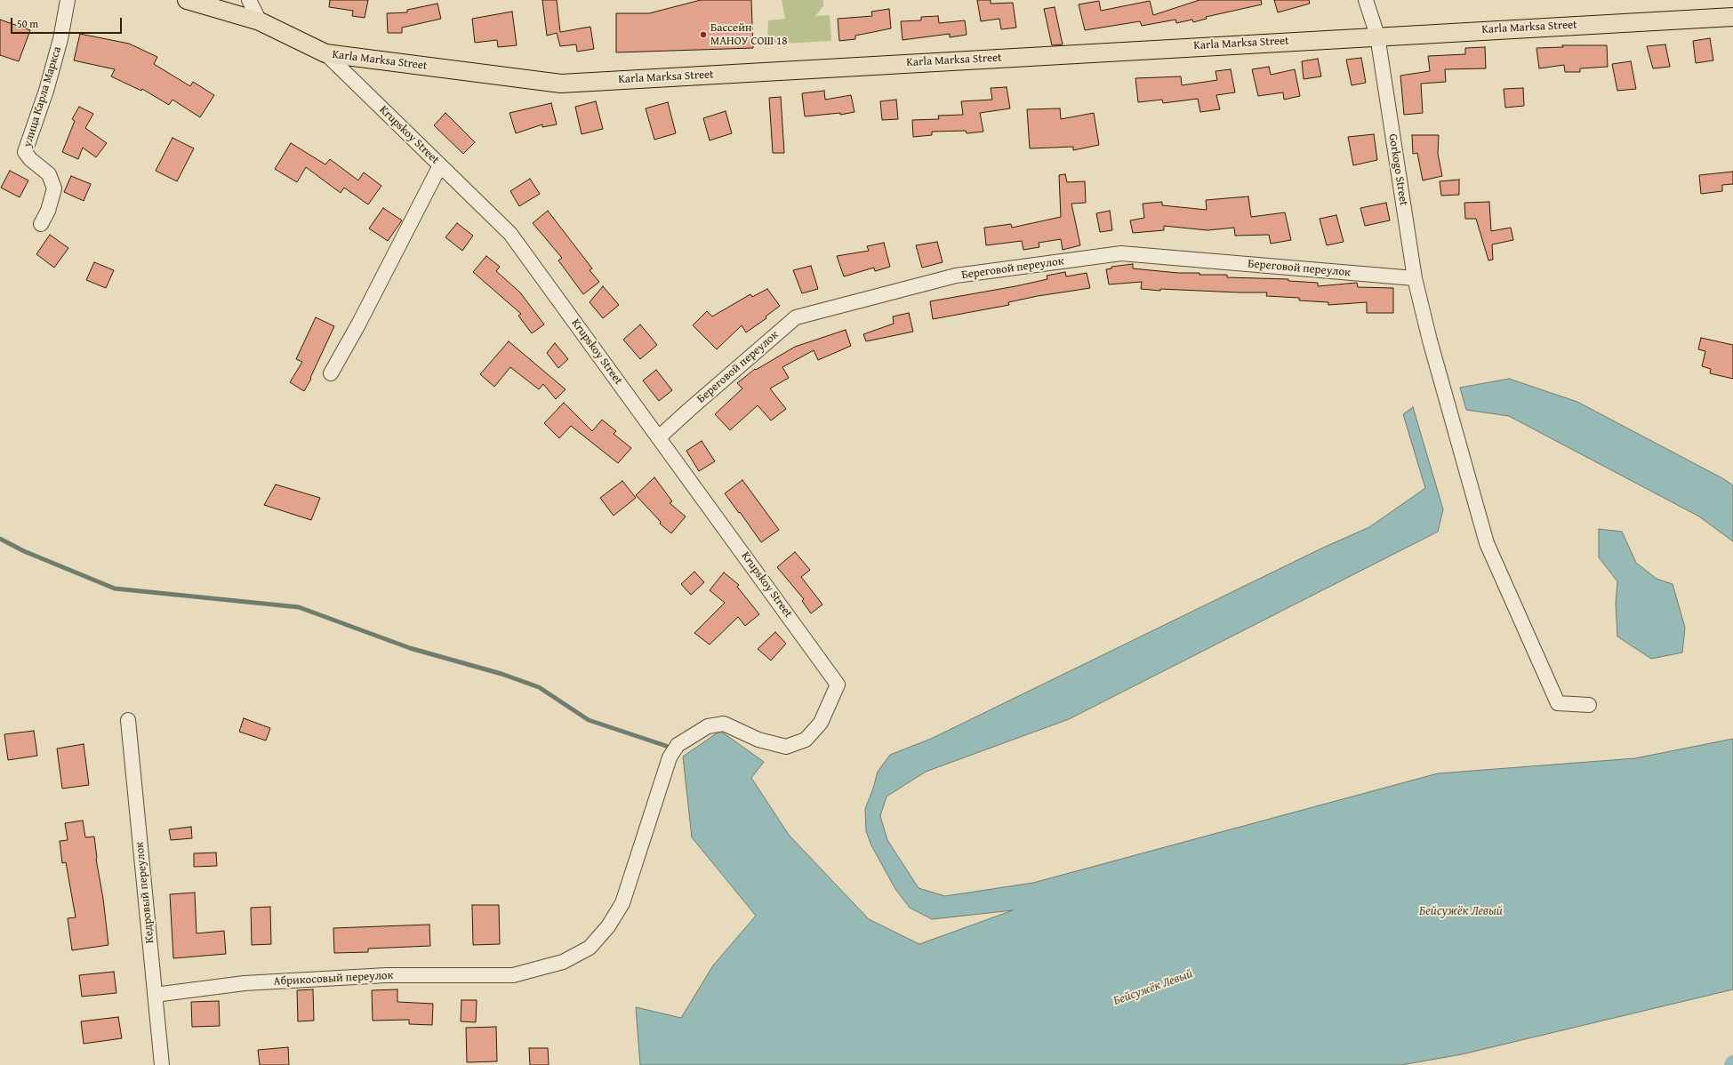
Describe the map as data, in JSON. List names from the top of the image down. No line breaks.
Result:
{"streets":{"main road":["Karla Marksa Street"],"street":["улица Карла Маркса","Krupskoy Street","Gorkogo Street","Береговой переулок","Кедровый переулок","Абрикосовый переулок"]},"crossings":[["Karla Marksa Street","Krupskoy Street"],["Karla Marksa Street","Gorkogo Street"],["Krupskoy Street","Береговой переулок"],["Krupskoy Street","Абрикосовый переулок"],["Gorkogo Street","Береговой переулок"],["Кедровый переулок","Абрикосовый переулок"]],"water":["Бейсужёк Левый"],"places":["Бассейн МАНОУ СОШ 18"],"scale_bar":"50 m"}
